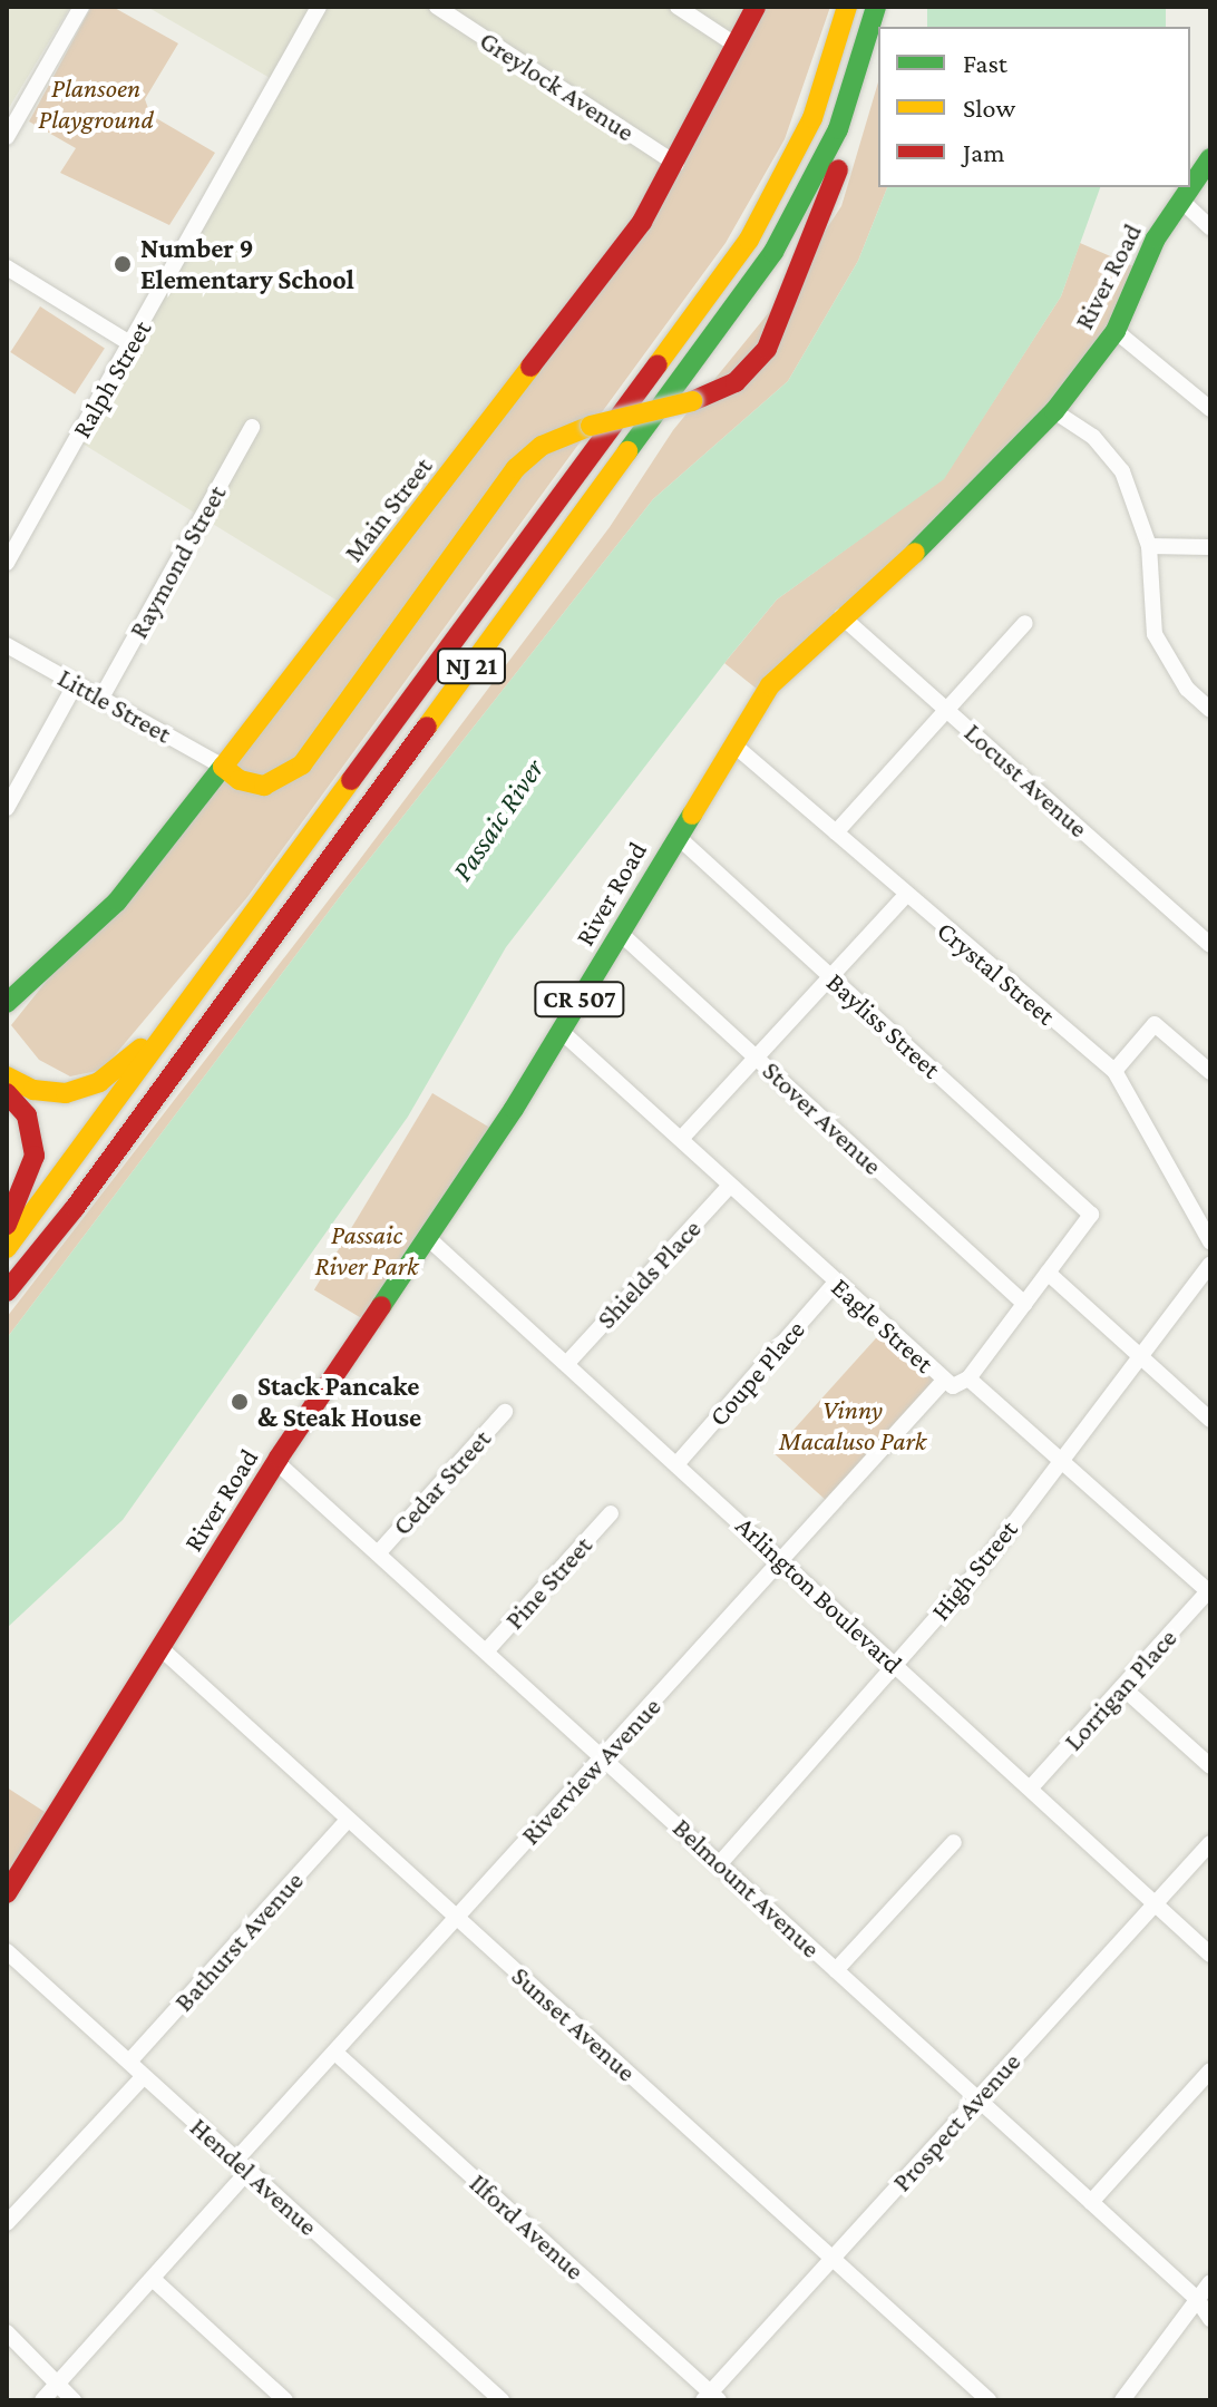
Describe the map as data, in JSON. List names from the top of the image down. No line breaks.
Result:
{"streets":{"main road":["River Road","Main Street","NJ 21","CR 507"],"street":["Greylock Avenue","Ralph Street","Raymond Street","Little Street","Locust Avenue","Crystal Street","Bayliss Street","Stover Avenue","Shields Place","Eagle Street","Coupe Place","Cedar Street","High Street","Pine Street","Arlington Boulevard","Lorrigan Place","Riverview Avenue","Belmount Avenue","Bathurst Avenue","Sunset Avenue","Prospect Avenue","Hendel Avenue","Ilford Avenue"]},"crossings":[["Greylock Avenue","Main Street"],["River Road","Locust Avenue"],["River Road","Crystal Street"],["River Road","Bayliss Street"],["River Road","Stover Avenue"],["River Road","Eagle Street"],["River Road","Arlington Boulevard"],["River Road","Belmount Avenue"],["River Road","Sunset Avenue"],["Main Street","Little Street"],["Raymond Street","Little Street"],["Shields Place","Eagle Street"],["Shields Place","Arlington Boulevard"],["Eagle Street","Coupe Place"],["Eagle Street","High Street"],["Eagle Street","Lorrigan Place"],["Eagle Street","Riverview Avenue"],["Coupe Place","Arlington Boulevard"],["Cedar Street","Belmount Avenue"],["High Street","Arlington Boulevard"],["High Street","Belmount Avenue"],["Pine Street","Belmount Avenue"],["Arlington Boulevard","Lorrigan Place"],["Arlington Boulevard","Riverview Avenue"],["Arlington Boulevard","Prospect Avenue"],["Riverview Avenue","Belmount Avenue"],["Riverview Avenue","Sunset Avenue"],["Riverview Avenue","Hendel Avenue"],["Riverview Avenue","Ilford Avenue"],["Belmount Avenue","Prospect Avenue"],["Bathurst Avenue","Sunset Avenue"],["Bathurst Avenue","Hendel Avenue"],["Sunset Avenue","Prospect Avenue"],["Prospect Avenue","Ilford Avenue"]],"water":["Passaic River"],"parks":["Plansoen Playground","Passaic River Park","Vinny Macaluso Park"],"places":["Number 9 Elementary School","Stack Pancake & Steak House"],"legend":["Fast","Slow","Jam"]}
